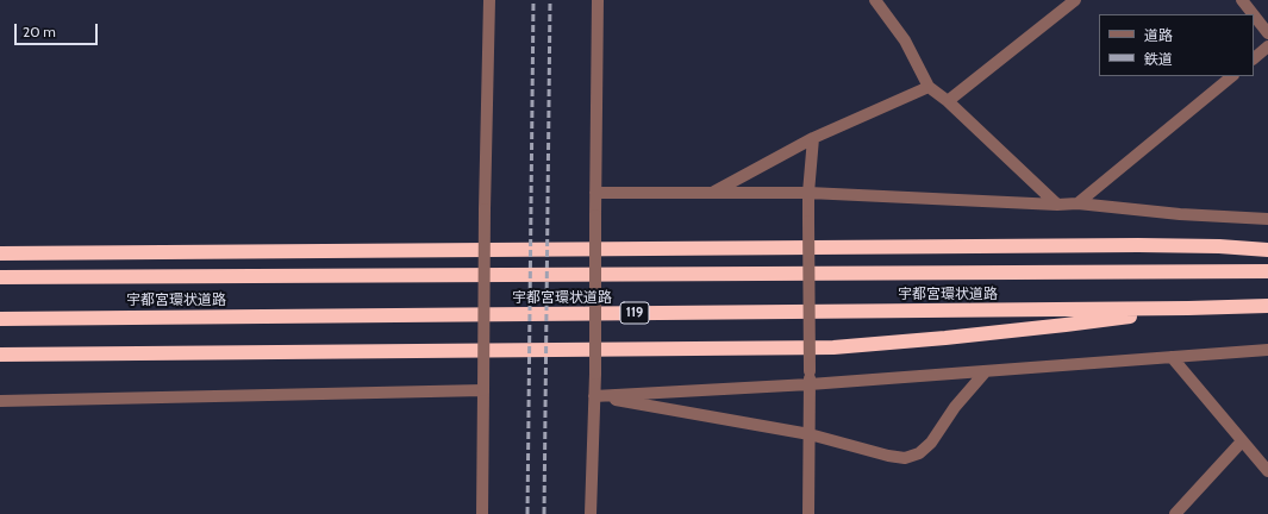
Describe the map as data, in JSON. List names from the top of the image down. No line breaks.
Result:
{"streets":{"highway":["宇都宮環状道路","119"]},"legend":["道路","鉄道"],"scale_bar":"20 m"}
